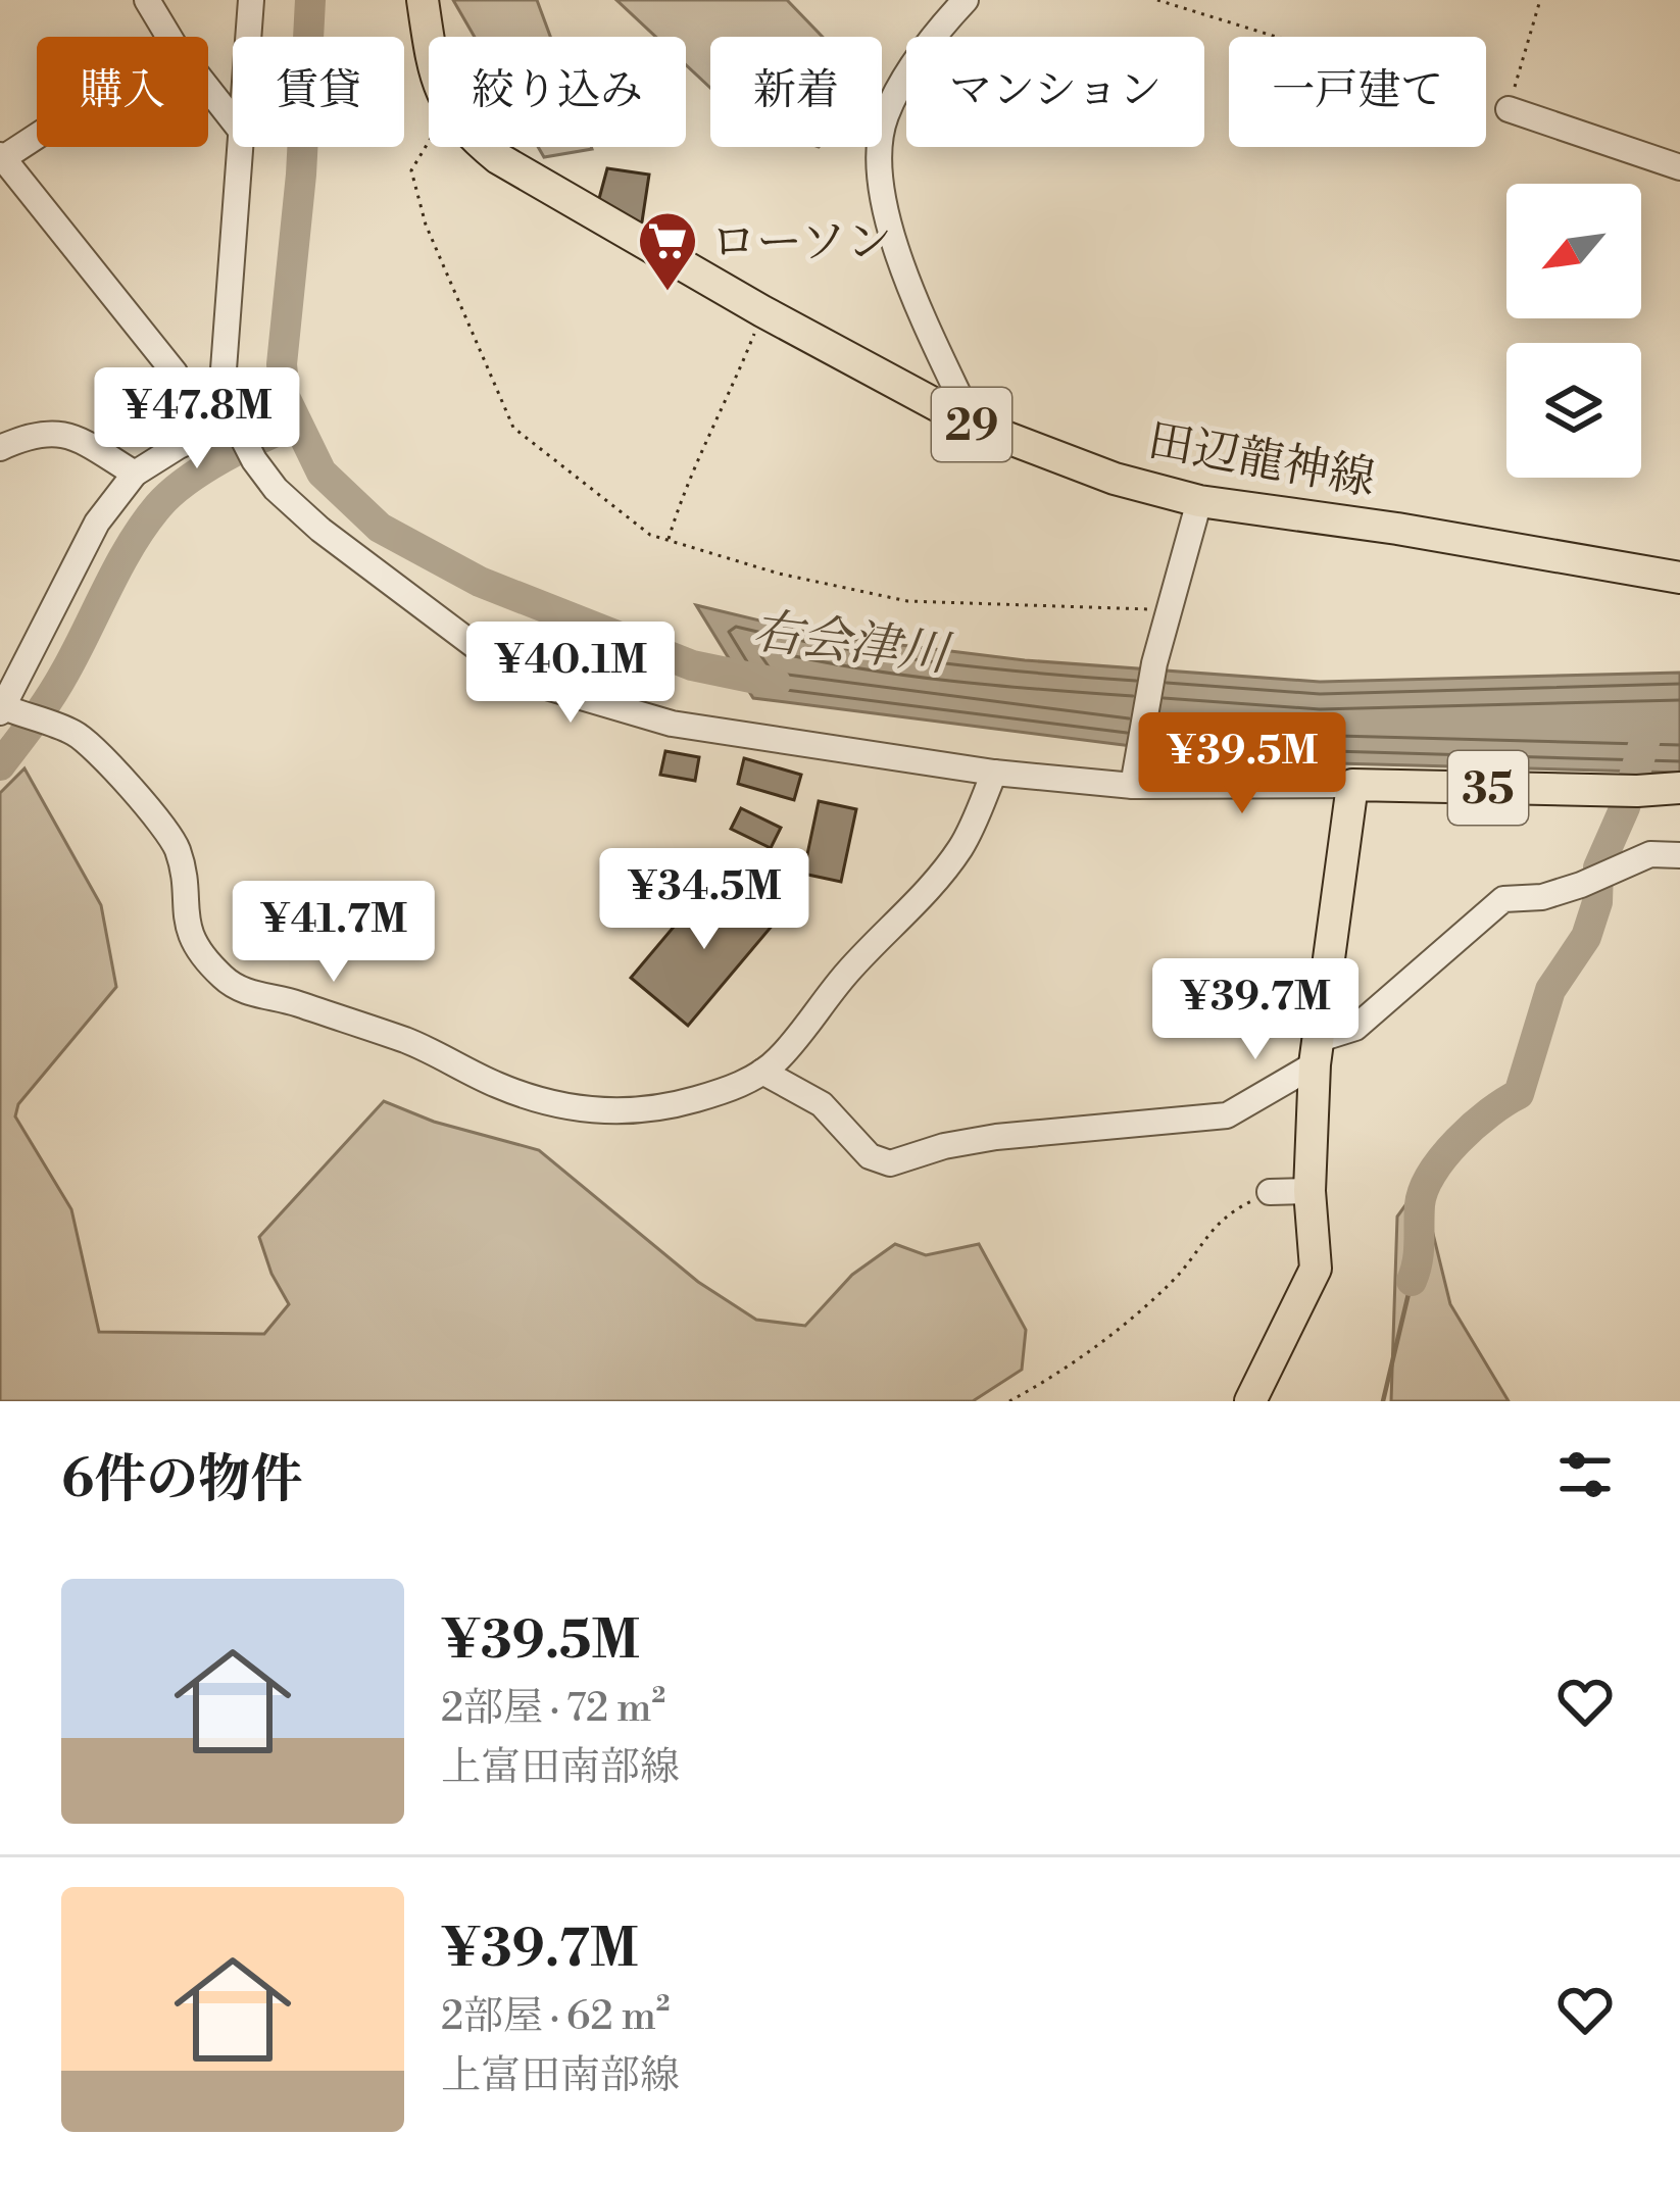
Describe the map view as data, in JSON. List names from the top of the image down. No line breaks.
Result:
{"streets":{"main road":["29","田辺龍神線","35"]},"water":["右会津川"],"places":{"supermarket":["ローソン"]},"north":"bottom left","page":{"chip":["購入","賃貸","絞り込み","新着","マンション","一戸建て"],"price":["¥47.8M","¥40.1M","¥39.5M","¥34.5M","¥41.7M","¥39.7M"],"heading":"6件の物件","list":[{"name":"¥39.5M","note":"2部屋 · 72 m² · 上富田南部線"},{"name":"¥39.7M","note":"2部屋 · 62 m² · 上富田南部線"}]}}
